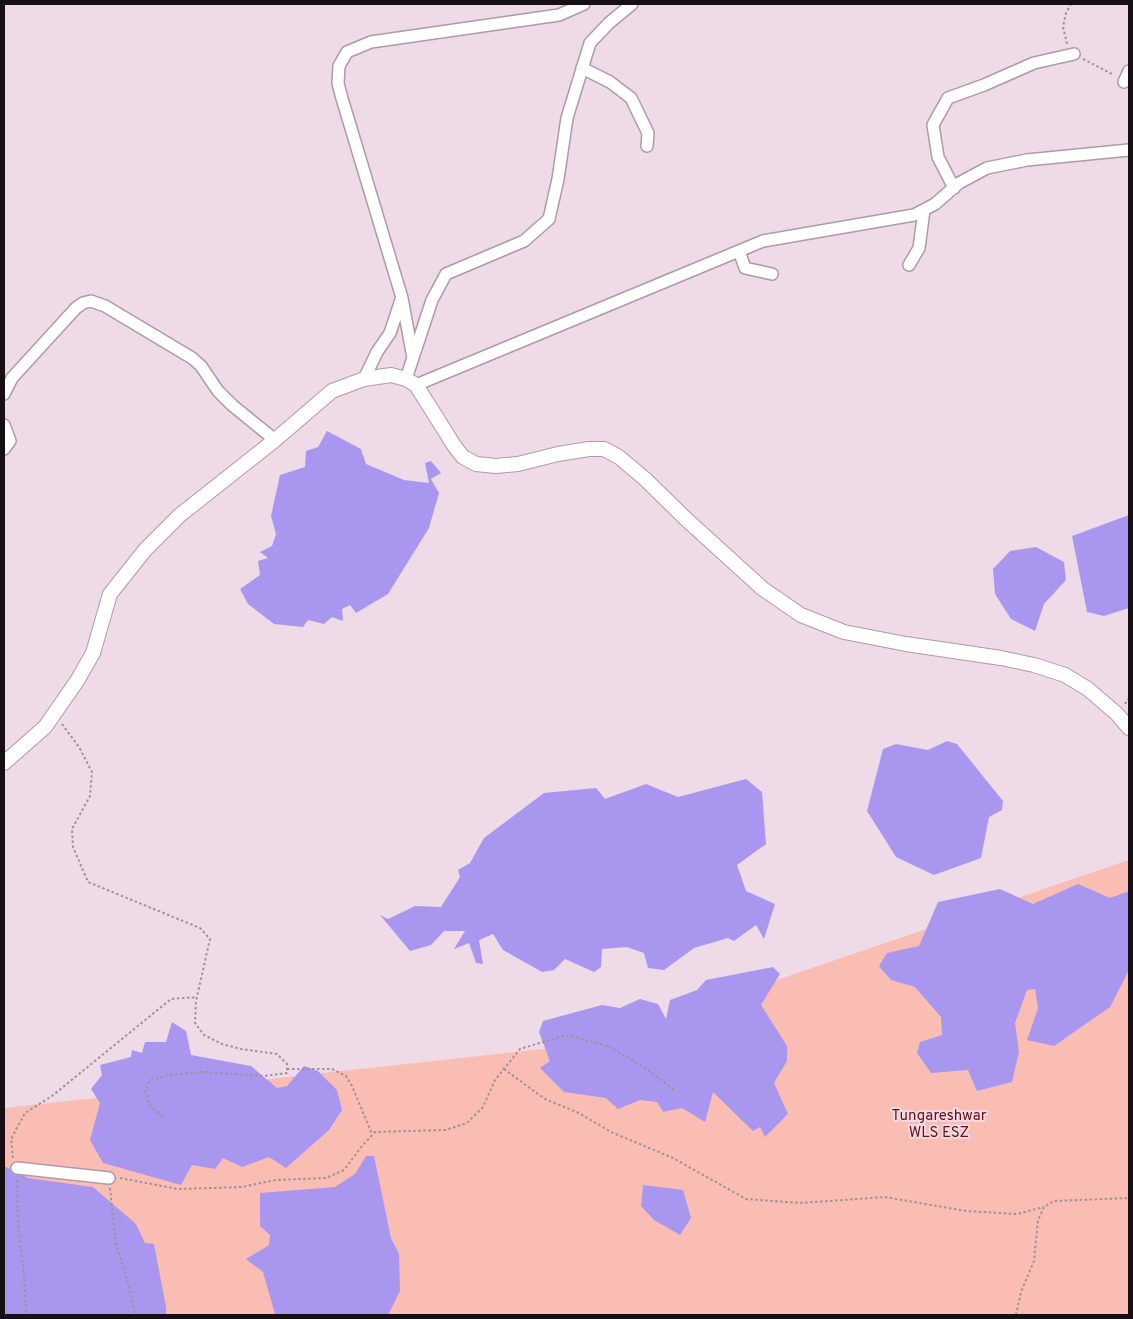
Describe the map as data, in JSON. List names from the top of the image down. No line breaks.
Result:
{"parks":["Tungareshwar WLS ESZ"]}
